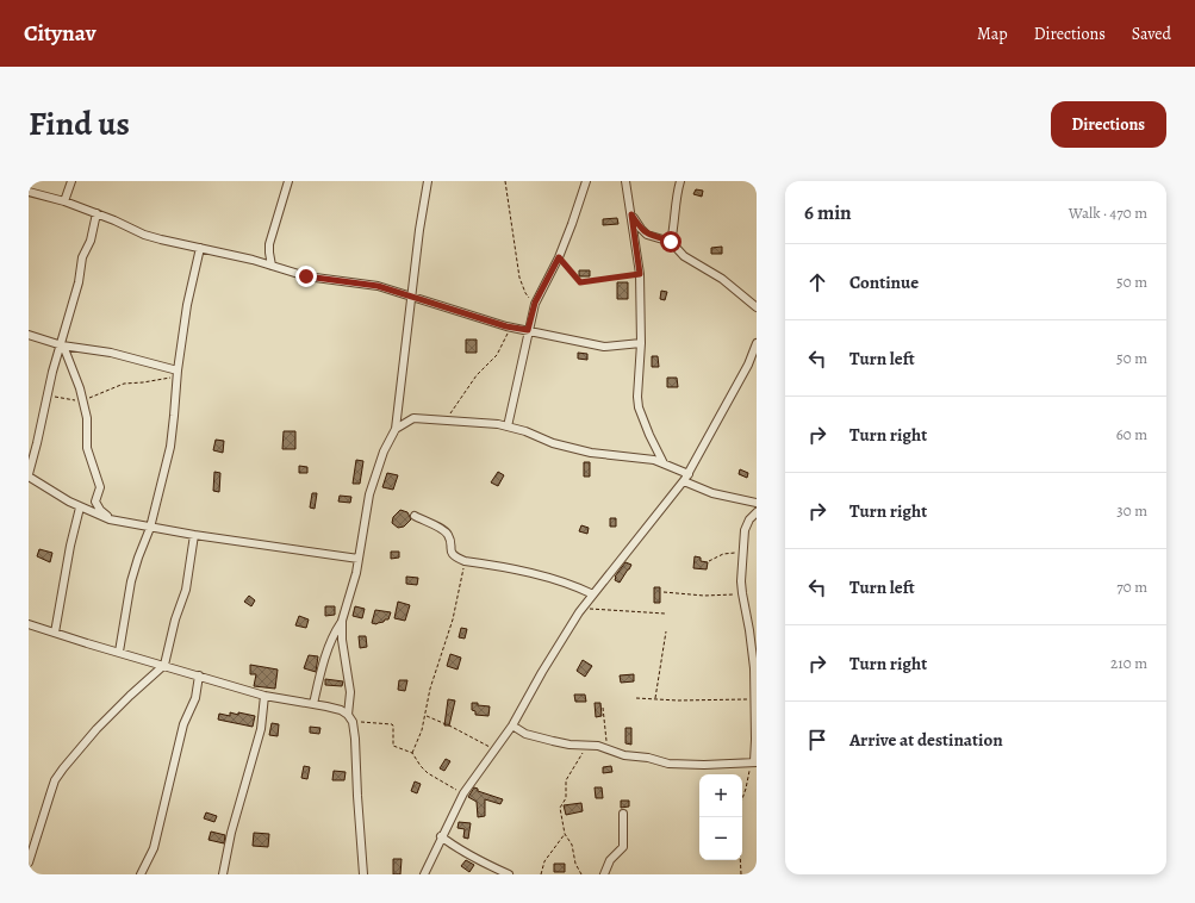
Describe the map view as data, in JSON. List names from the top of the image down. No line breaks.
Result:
{"page":{"header":"Citynav","nav":["Map","Directions","Saved"],"title":"Find us","buttons":"Directions","heading":["6 min","Walk · 470 m"],"list":[["Continue","50 m"],["Turn left","50 m"],["Turn right","60 m"],["Turn right","30 m"],["Turn left","70 m"],["Turn right","210 m"],"Arrive at destination"],"map_buttons":["+","−"]}}
